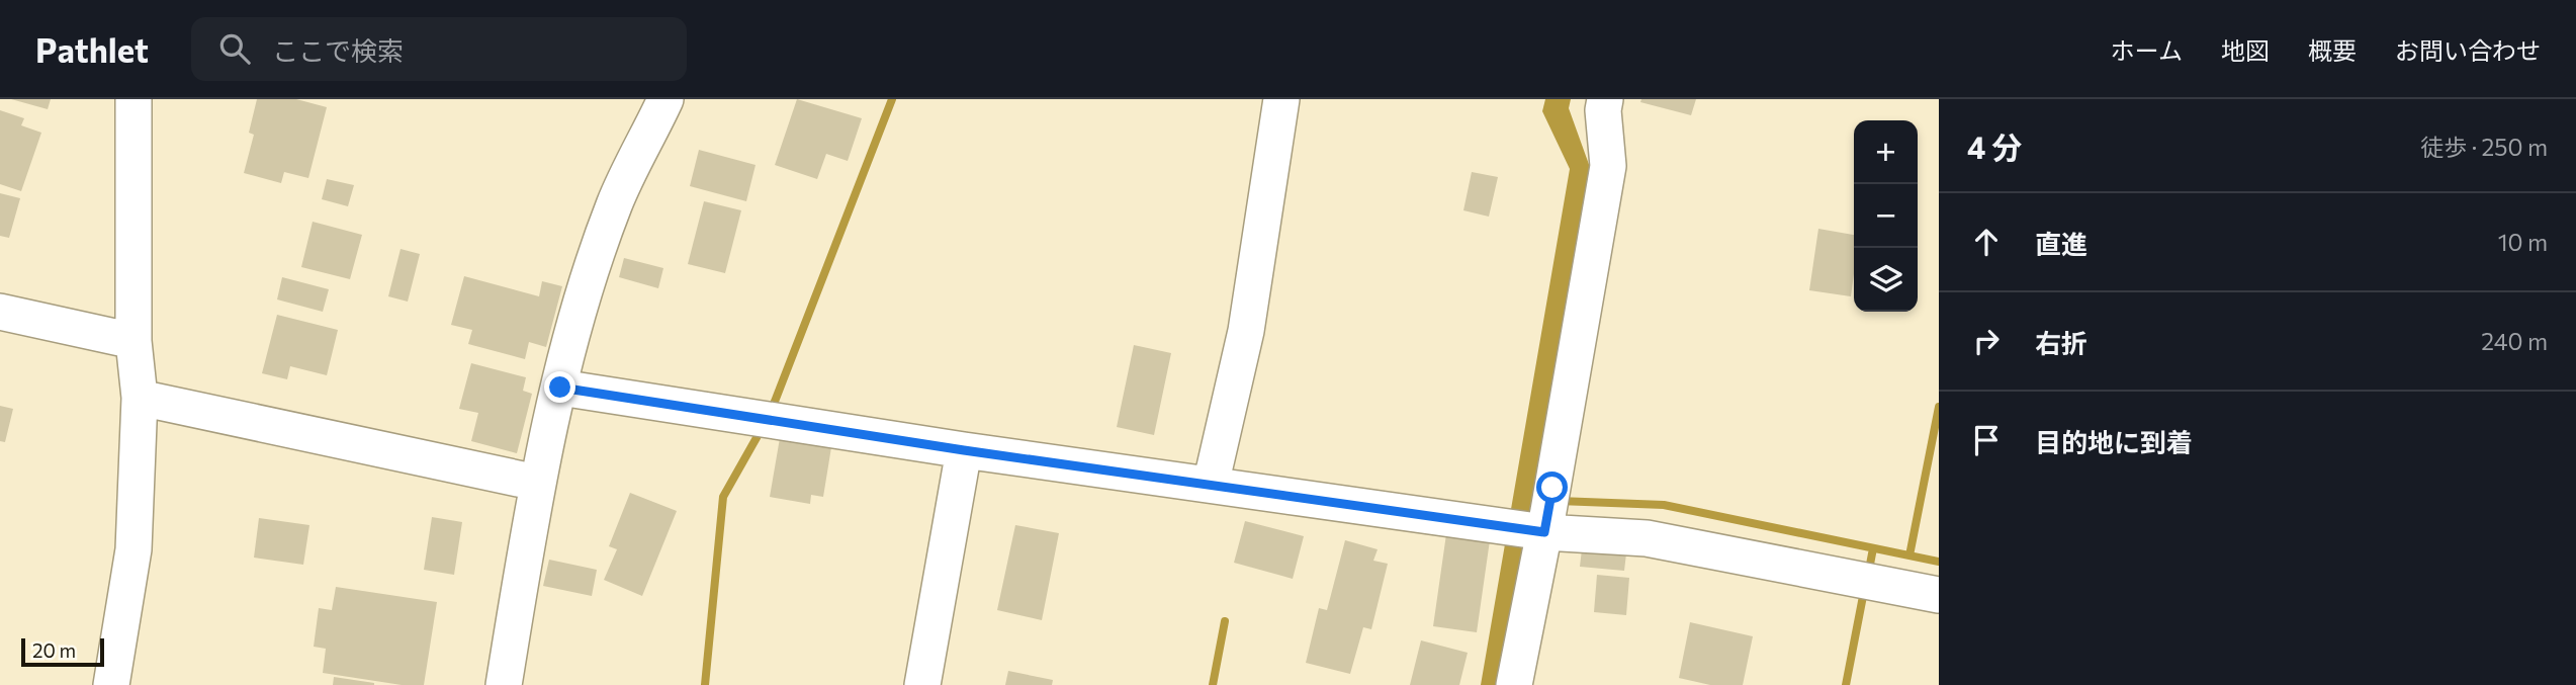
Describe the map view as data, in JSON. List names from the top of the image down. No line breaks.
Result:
{"scale_bar":"20 m","page":{"header":"Pathlet","search":"ここで検索","nav":["ホーム","地図","概要","お問い合わせ"],"heading":["4 分","徒歩 · 250 m"],"map_buttons":["+","−"],"list":[["直進","10 m"],["右折","240 m"],"目的地に到着"],"scale":"20 m"}}
